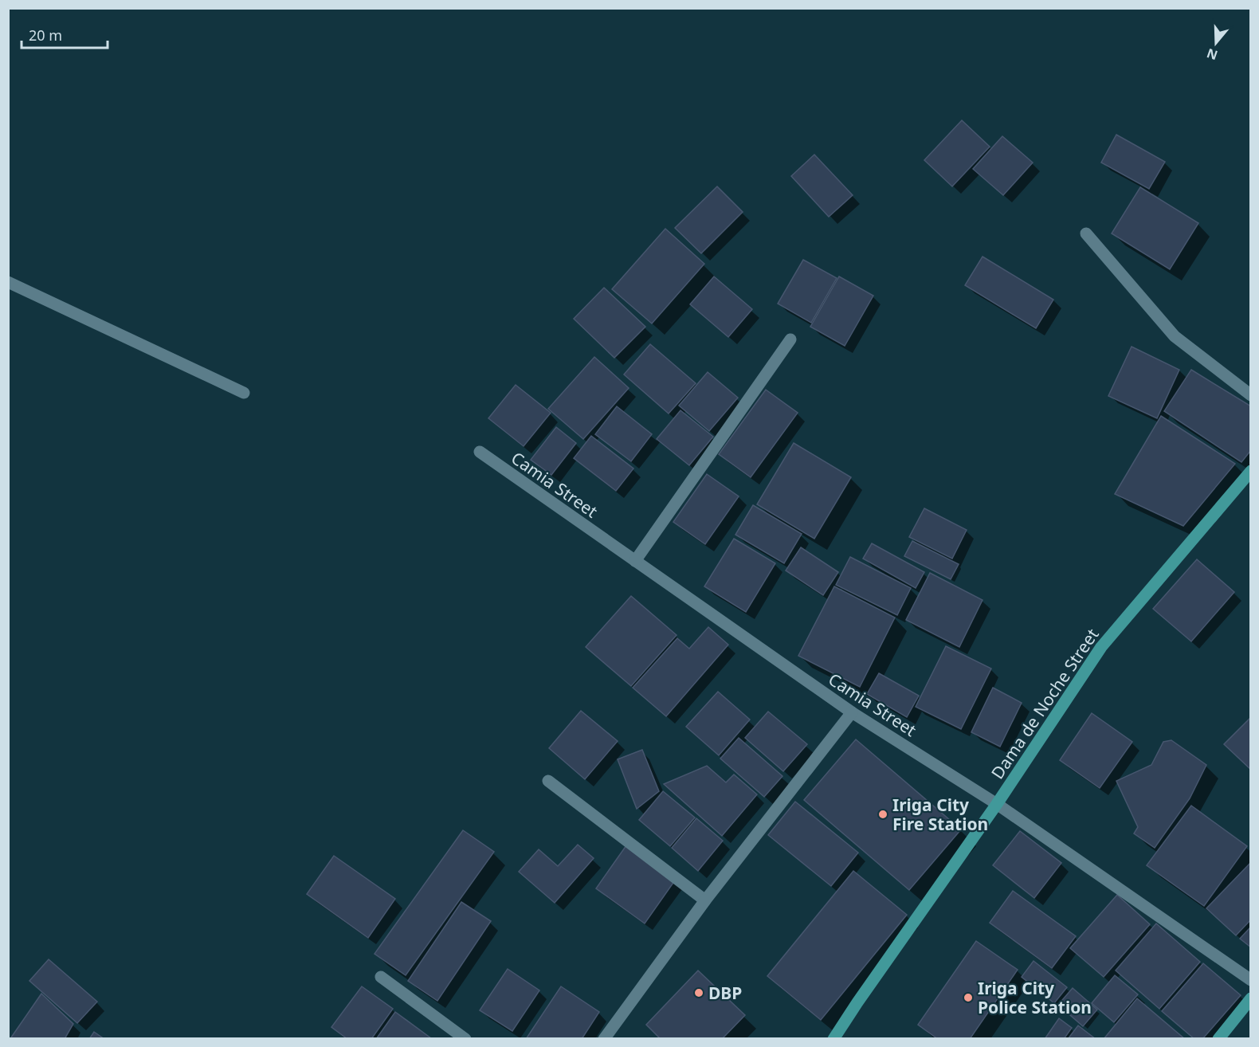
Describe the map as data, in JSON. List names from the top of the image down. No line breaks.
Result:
{"streets":{"main road":["Dama de Noche Street"],"street":["Camia Street"]},"crossings":[["Camia Street","Dama de Noche Street"]],"places":["Iriga City Fire Station","DBP","Iriga City Police Station"],"scale_bar":"20 m","north":"bottom"}
